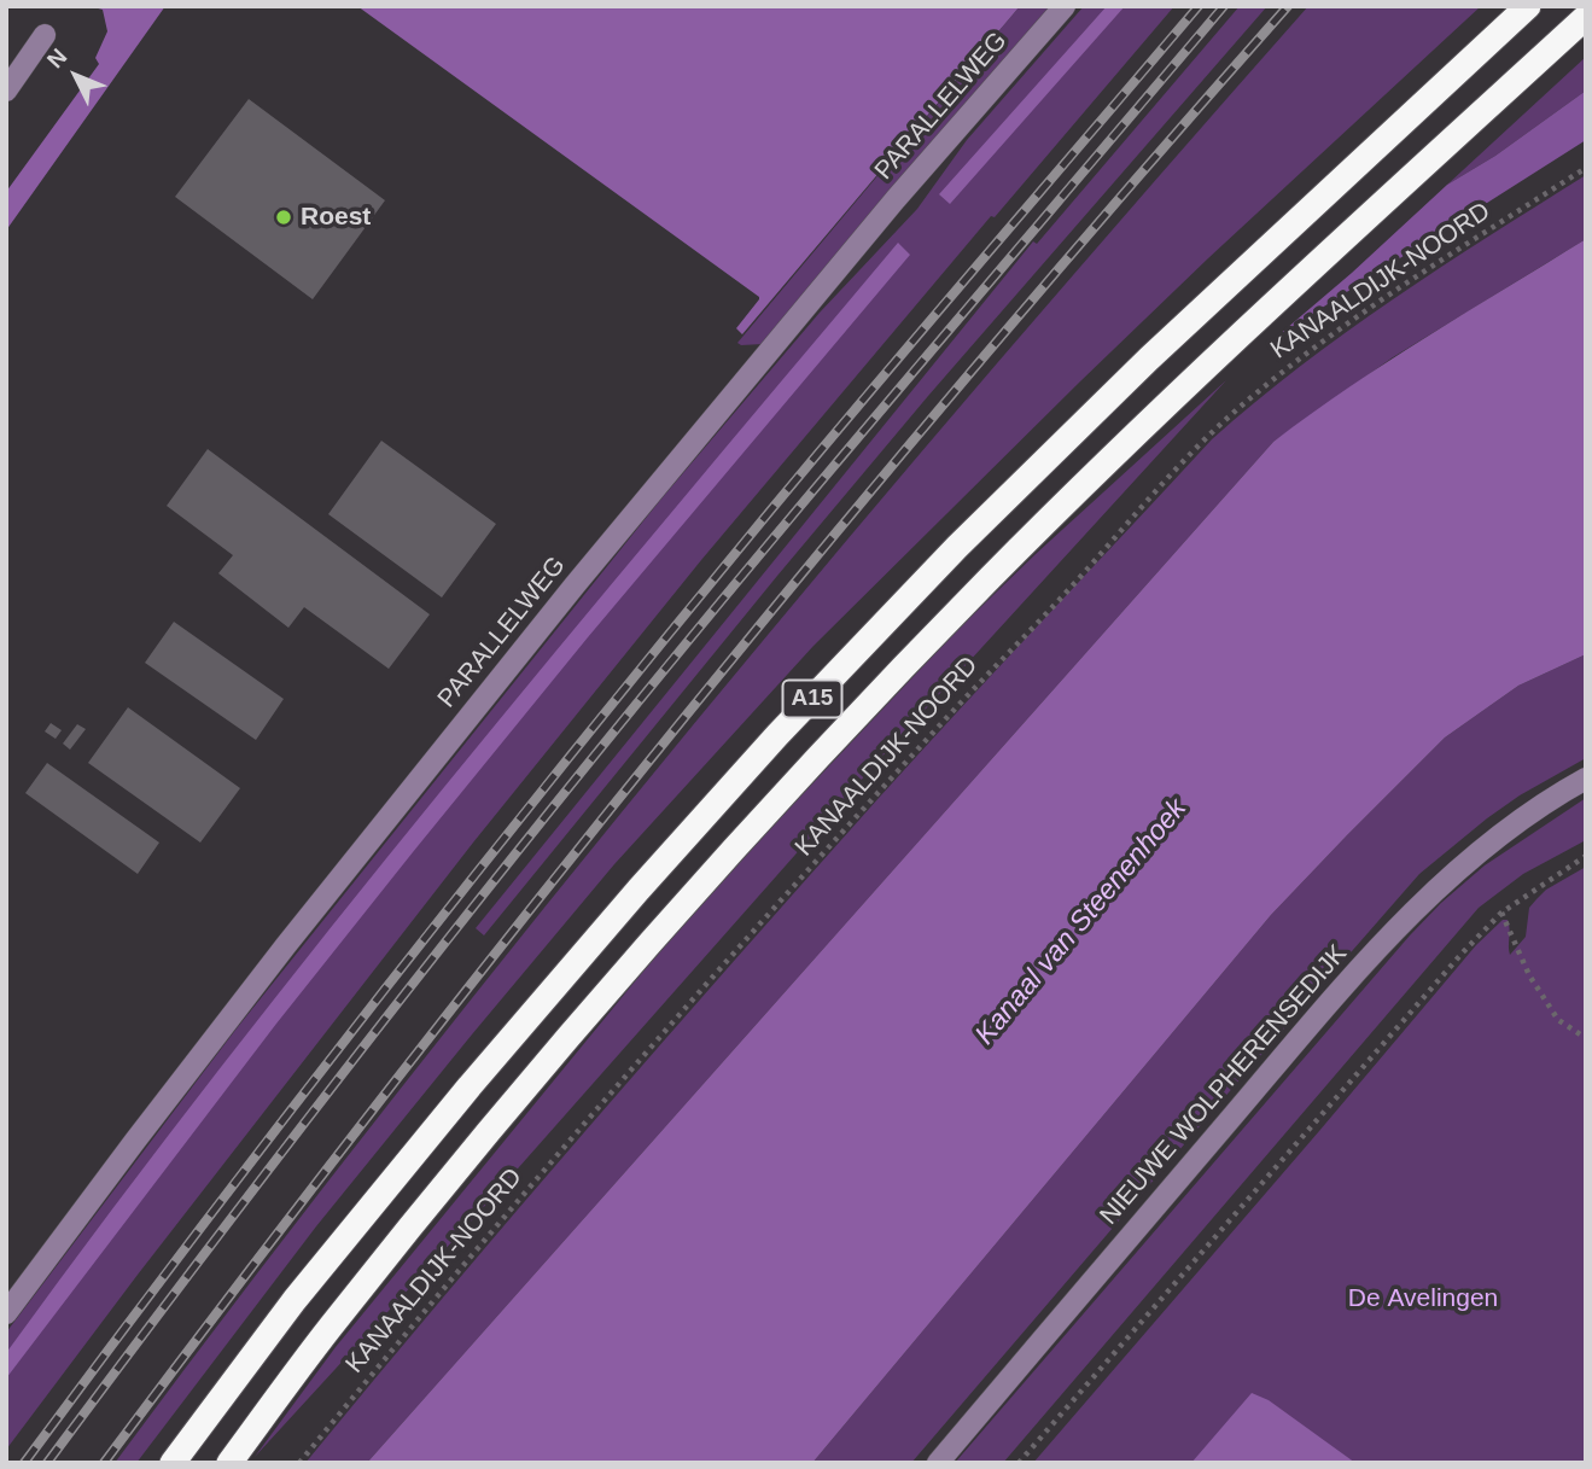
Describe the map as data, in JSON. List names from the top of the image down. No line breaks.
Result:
{"streets":{"highway":["A15"],"street":["PARALLELWEG","NIEUWE WOLPHERENSEDIJK"],"path":["KANAALDIJK-NOORD"]},"water":["Kanaal van Steenenhoek"],"parks":["De Avelingen"],"places":["Roest"],"north":"top left"}
